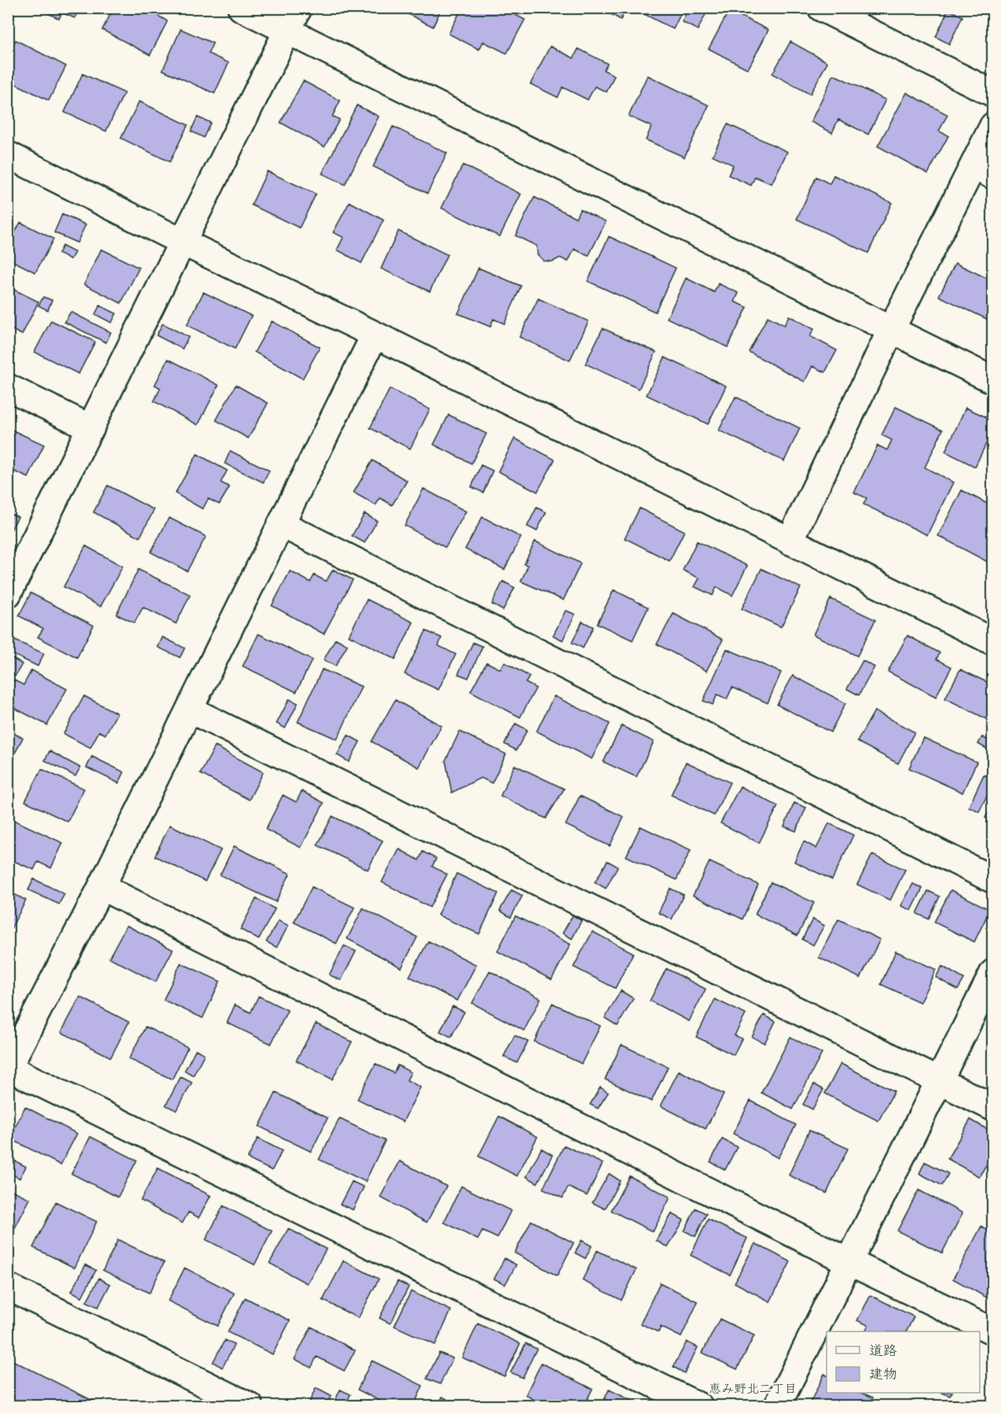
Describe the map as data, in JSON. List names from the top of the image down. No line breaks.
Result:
{"districts":["恵み野北二丁目"],"legend":["道路","建物"]}
